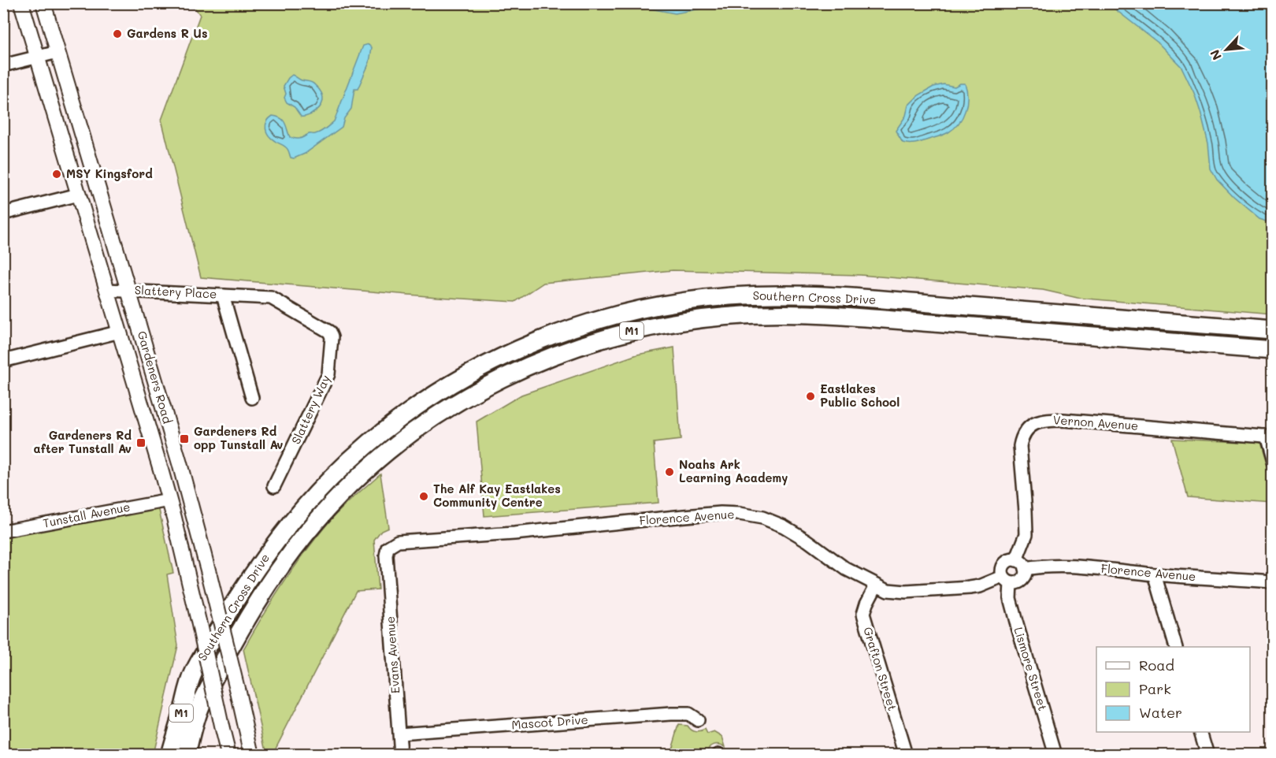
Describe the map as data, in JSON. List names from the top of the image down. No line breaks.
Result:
{"streets":{"highway":["Southern Cross Drive","M1"],"main road":["Gardeners Road"],"street":["Slattery Place","Slattery Way","Vernon Avenue","Tunstall Avenue","Florence Avenue","Evans Avenue","Grafton Street","Lismore Street","Mascot Drive"]},"crossings":[["Slattery Place","Gardeners Road"],["Slattery Place","Slattery Way"],["Gardeners Road","Tunstall Avenue"],["Vernon Avenue","Florence Avenue"],["Vernon Avenue","Lismore Street"],["Florence Avenue","Evans Avenue"],["Florence Avenue","Grafton Street"],["Florence Avenue","Lismore Street"],["Evans Avenue","Mascot Drive"]],"places":{"other":["Gardens R Us","MSY Kingsford","Eastlakes Public School","Noahs Ark Learning Academy","The Alf Kay Eastlakes Community Centre"],"transit":["Gardeners Rd opp Tunstall Av","Gardeners Rd after Tunstall Av"]},"legend":["Road","Park","Water"],"north":"bottom left"}
